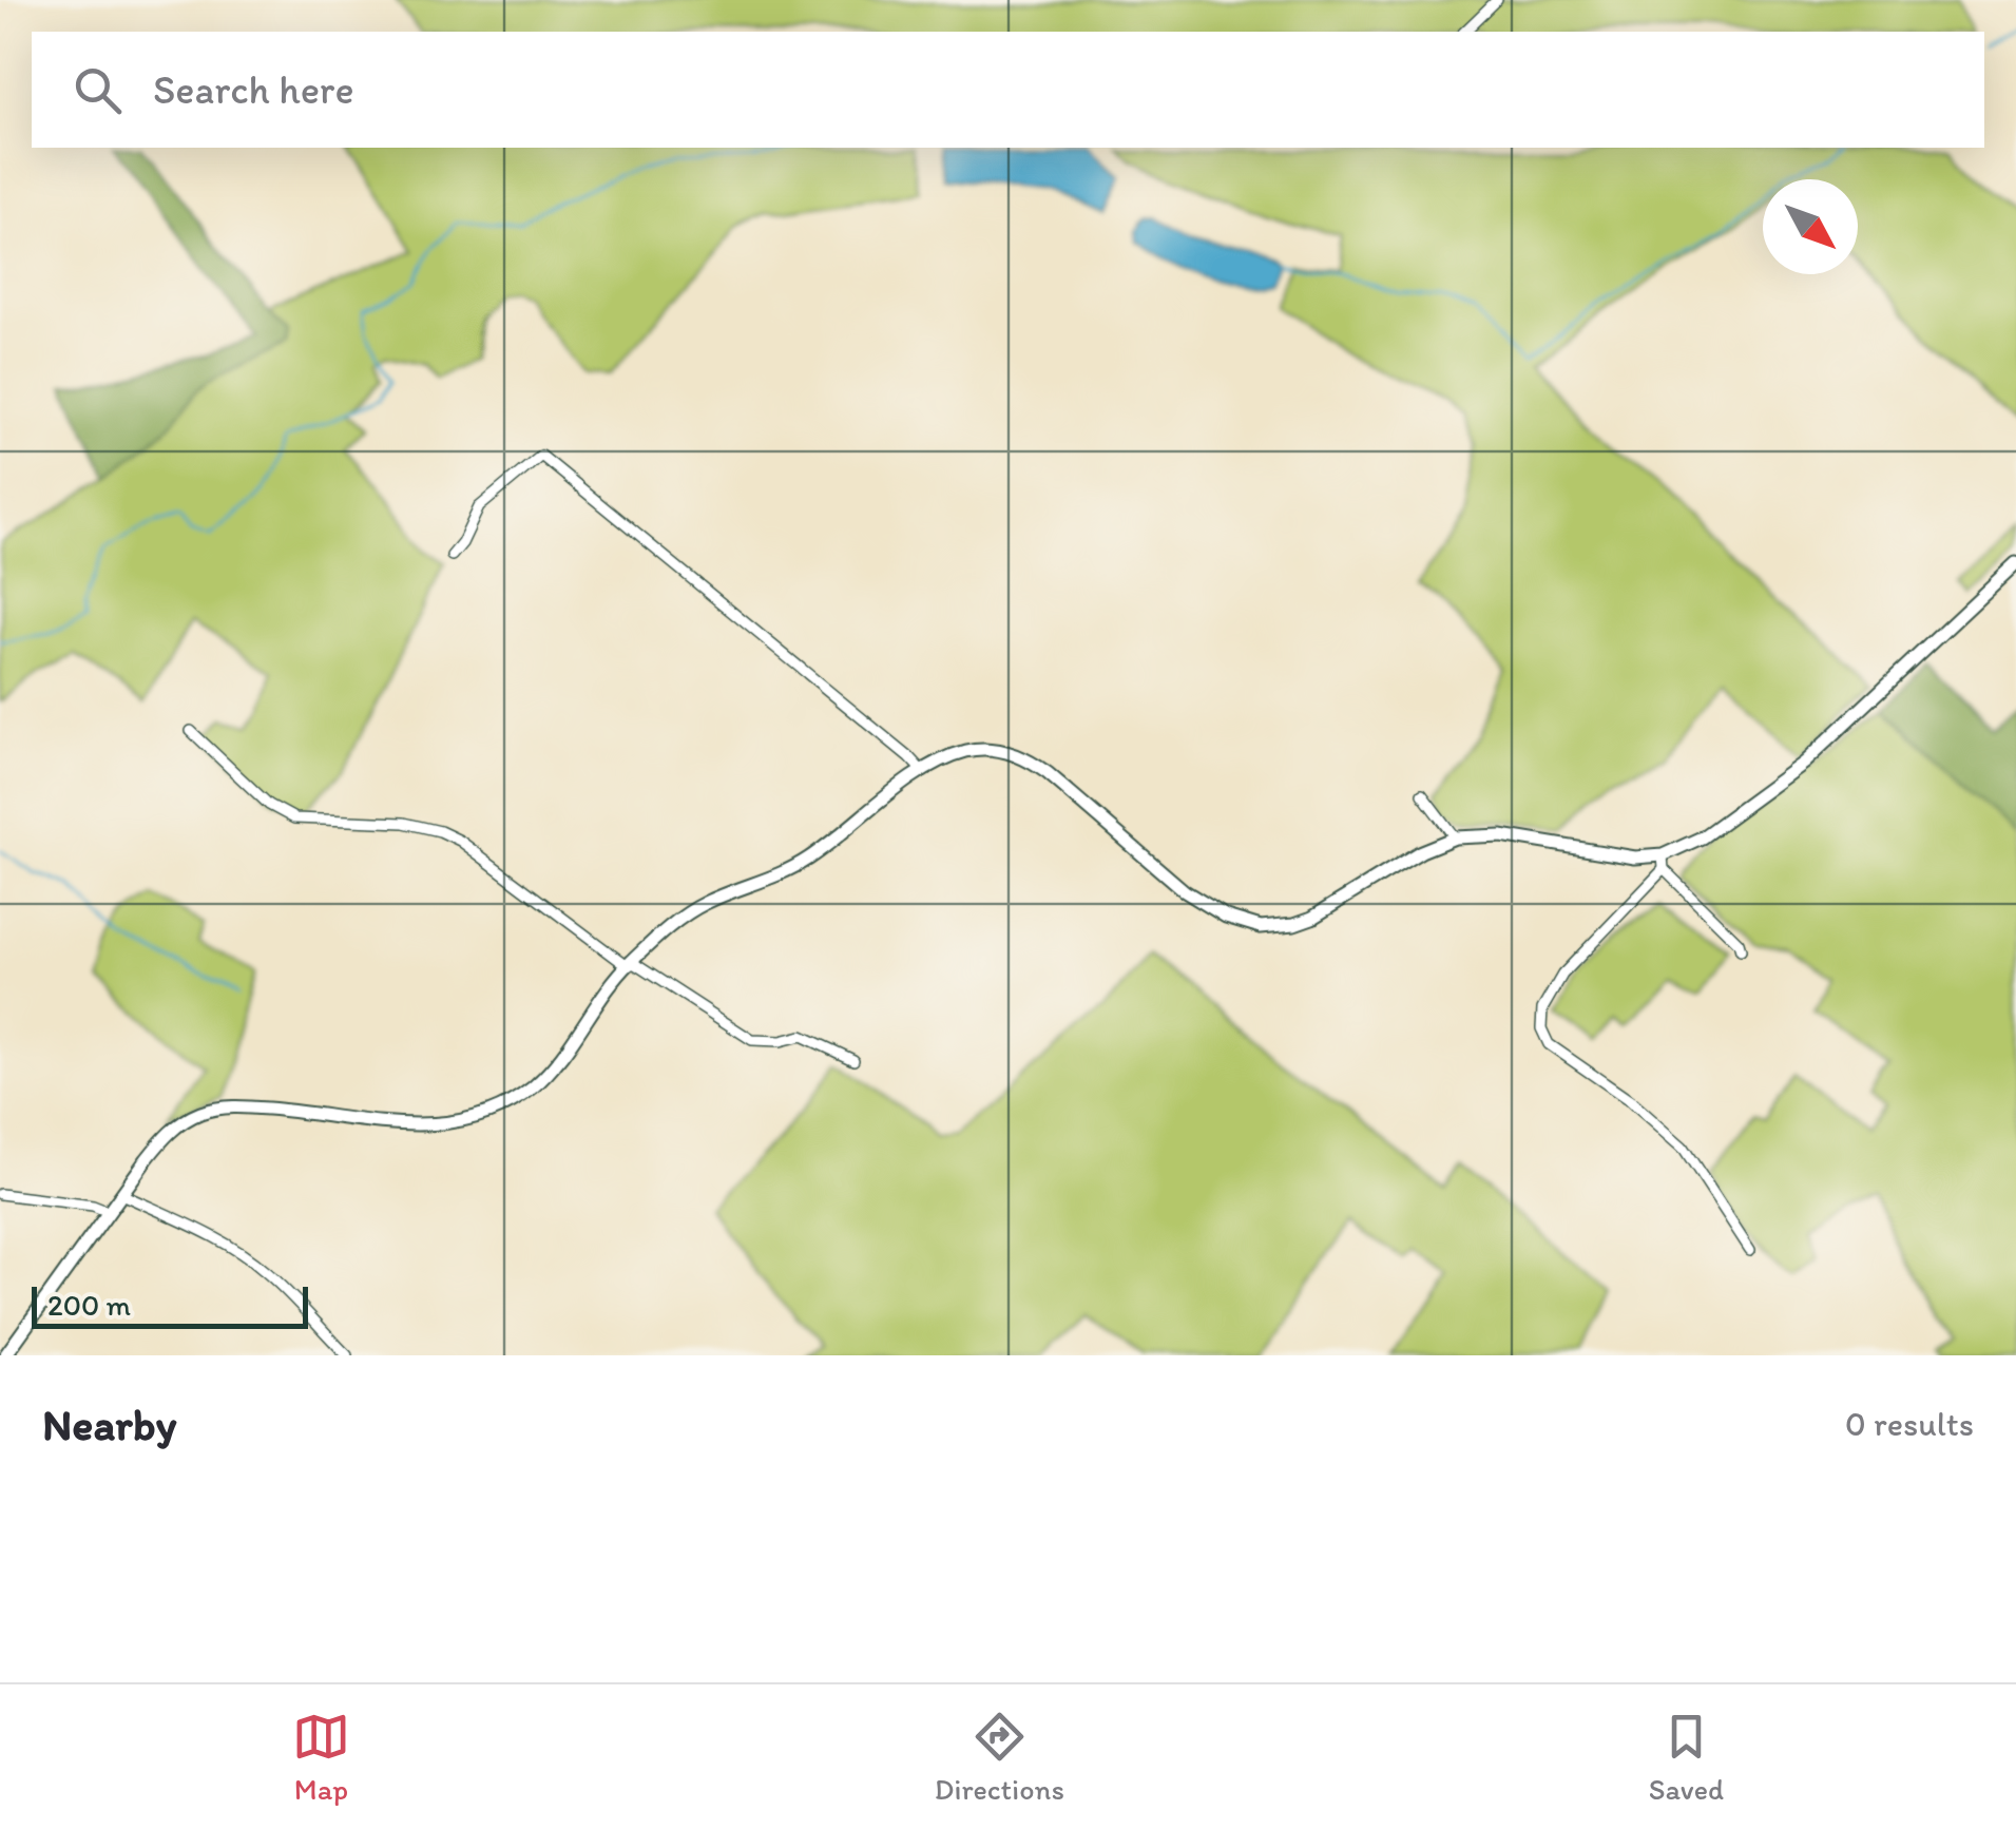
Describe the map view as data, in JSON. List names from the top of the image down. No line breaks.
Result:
{"scale_bar":"200 m","north":"bottom right","page":{"search":"Search here","scale":"200 m","heading":["Nearby","0 results"],"nav":["Map","Directions","Saved"]}}
